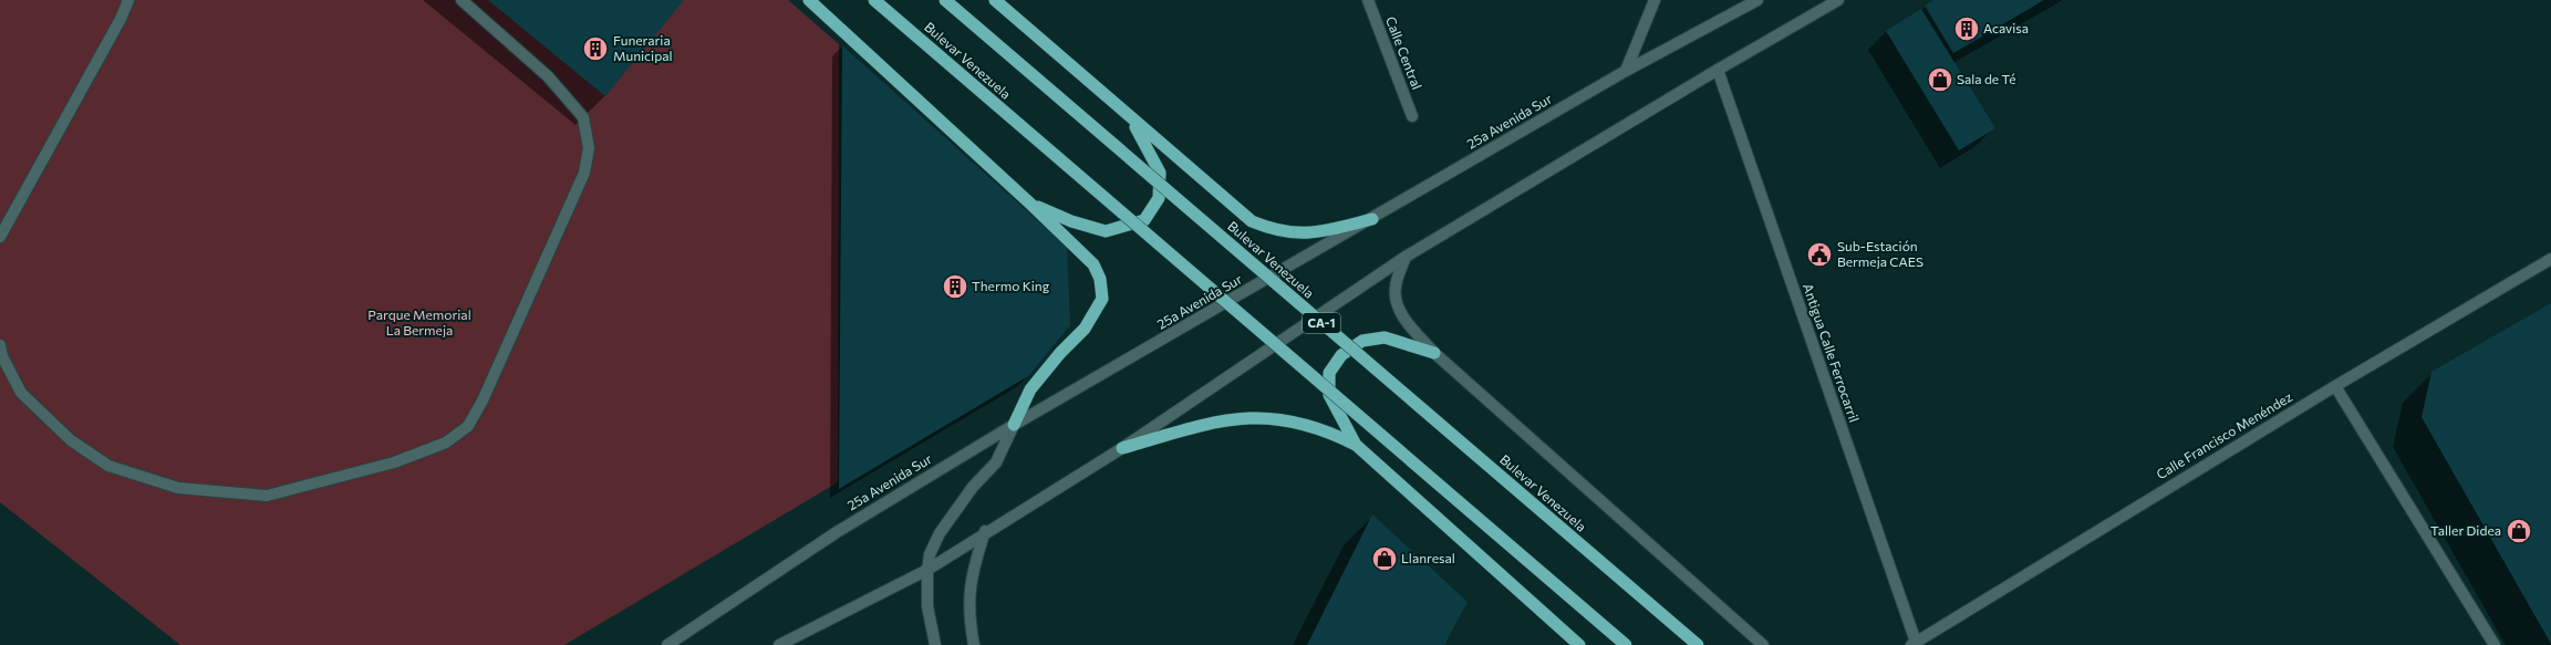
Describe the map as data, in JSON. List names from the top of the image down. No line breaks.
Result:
{"streets":{"highway":["Bulevar Venezuela","CA-1"],"street":["Calle Central","25a Avenida Sur","Antigua Calle Ferrocarril","Calle Francisco Menéndez"]},"crossings":[["Antigua Calle Ferrocarril","Calle Francisco Menéndez"]],"parks":["Parque Memorial La Bermeja"],"places":{"building":["Acavisa","Funeraria Municipal","Thermo King"],"shop":["Sala de Té","Taller Didea","Llanresal"],"public building":["Sub-Estación Bermeja CAES"]}}
